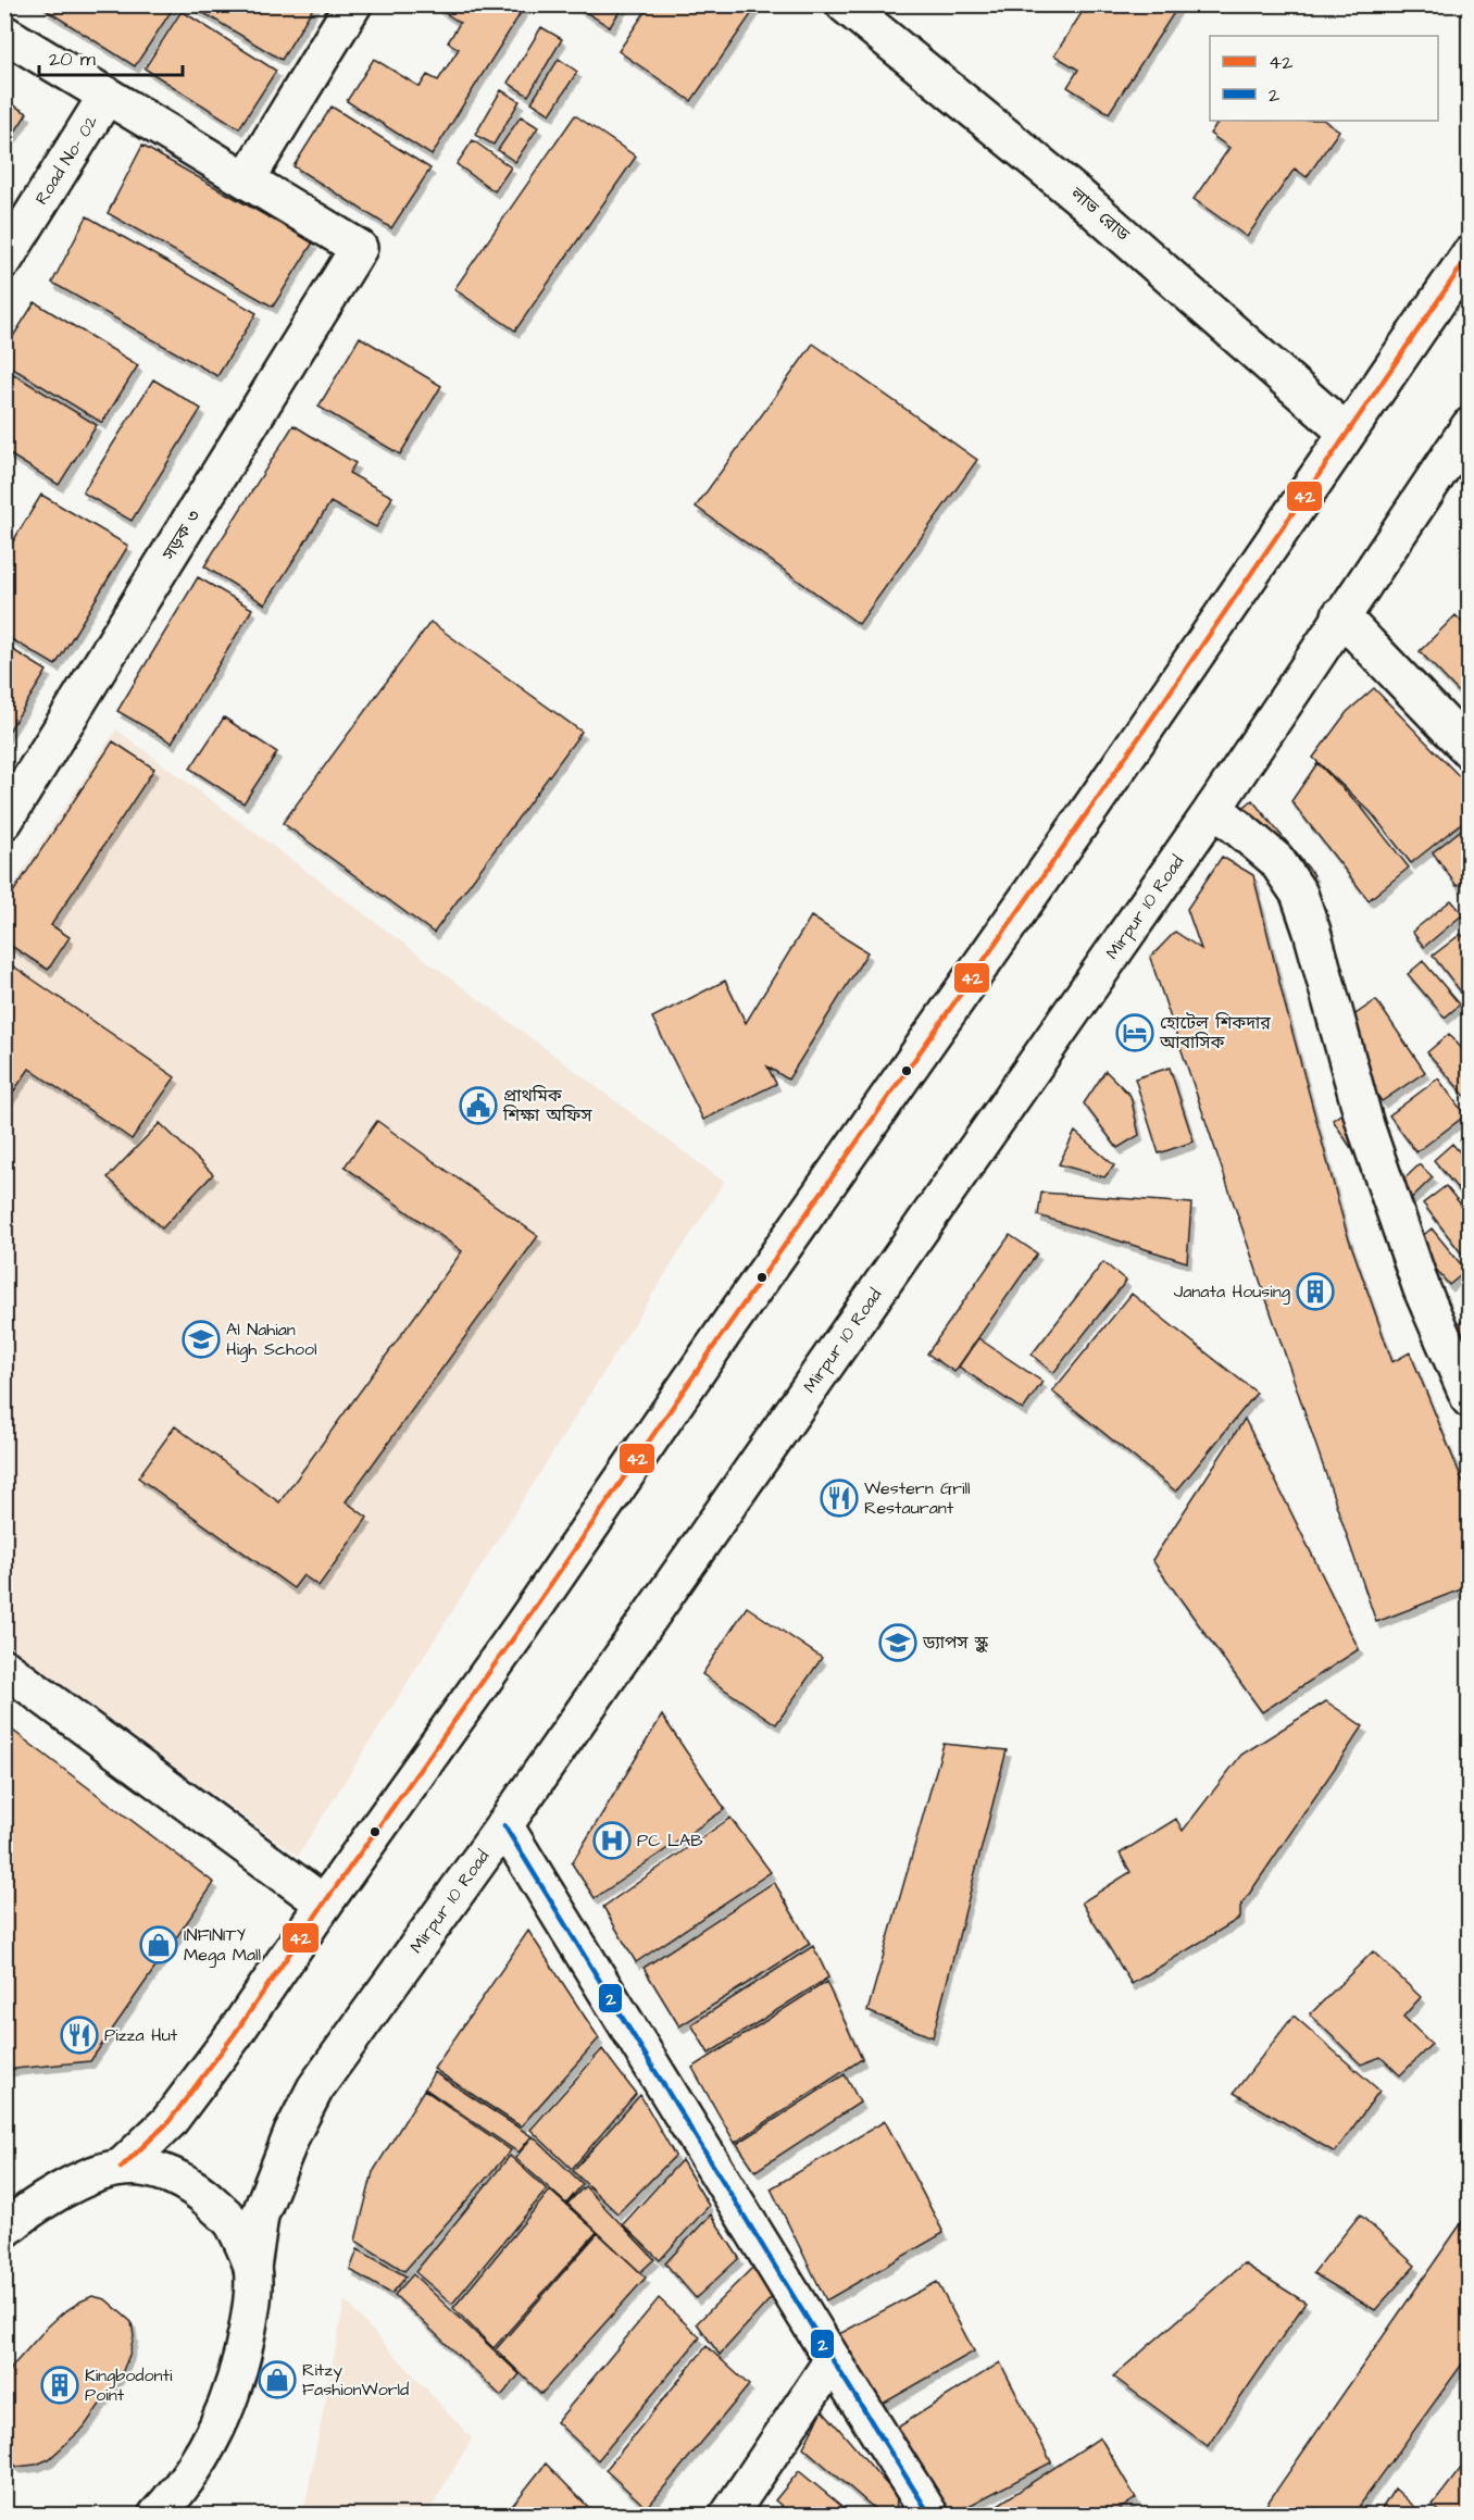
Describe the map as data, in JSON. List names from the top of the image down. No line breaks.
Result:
{"streets":{"main road":["Road No- 02","লাভ রোড","সড়ক ৩","Mirpur 10 Road"]},"places":{"hotel":["হোটেল শিকদার আবাসিক"],"public building":["প্রাথমিক শিক্ষা অফিস"],"building":["Janata Housing","Kingbodonti Point"],"school or university":["Al Nahian High School","ড্যাপস স্কুল"],"restaurant":["Western Grill Restaurant","Pizza Hut"],"hospital":["PC LAB"],"shop":["INFINITY Mega Mall","Ritzy FashionWorld"]},"lines":["transit line 42","transit line 2"],"legend":["42","2"],"scale_bar":"20 m"}
